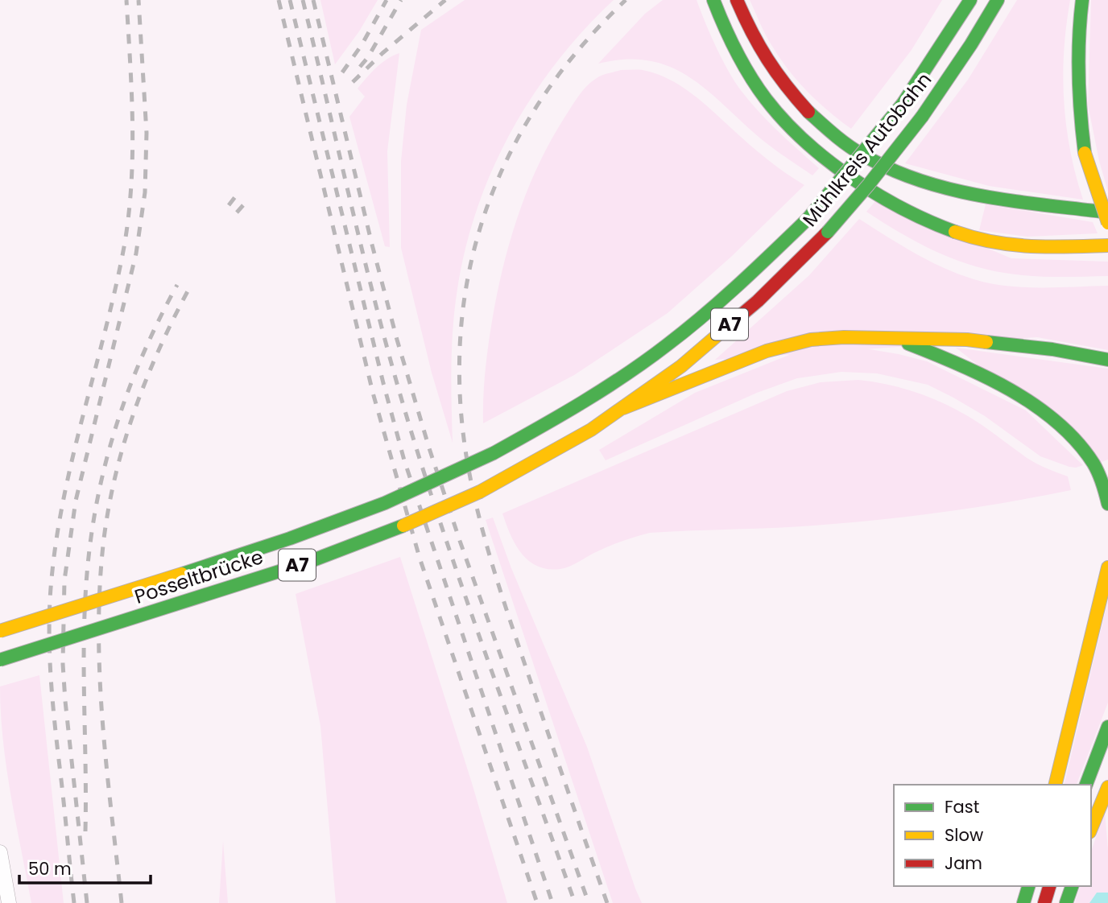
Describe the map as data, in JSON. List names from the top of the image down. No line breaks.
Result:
{"streets":{"main road":["Mühlkreis Autobahn","A7","Posseltbrücke"]},"crossings":[["Mühlkreis Autobahn","Posseltbrücke"]],"legend":["Fast","Slow","Jam"],"scale_bar":"50 m"}
